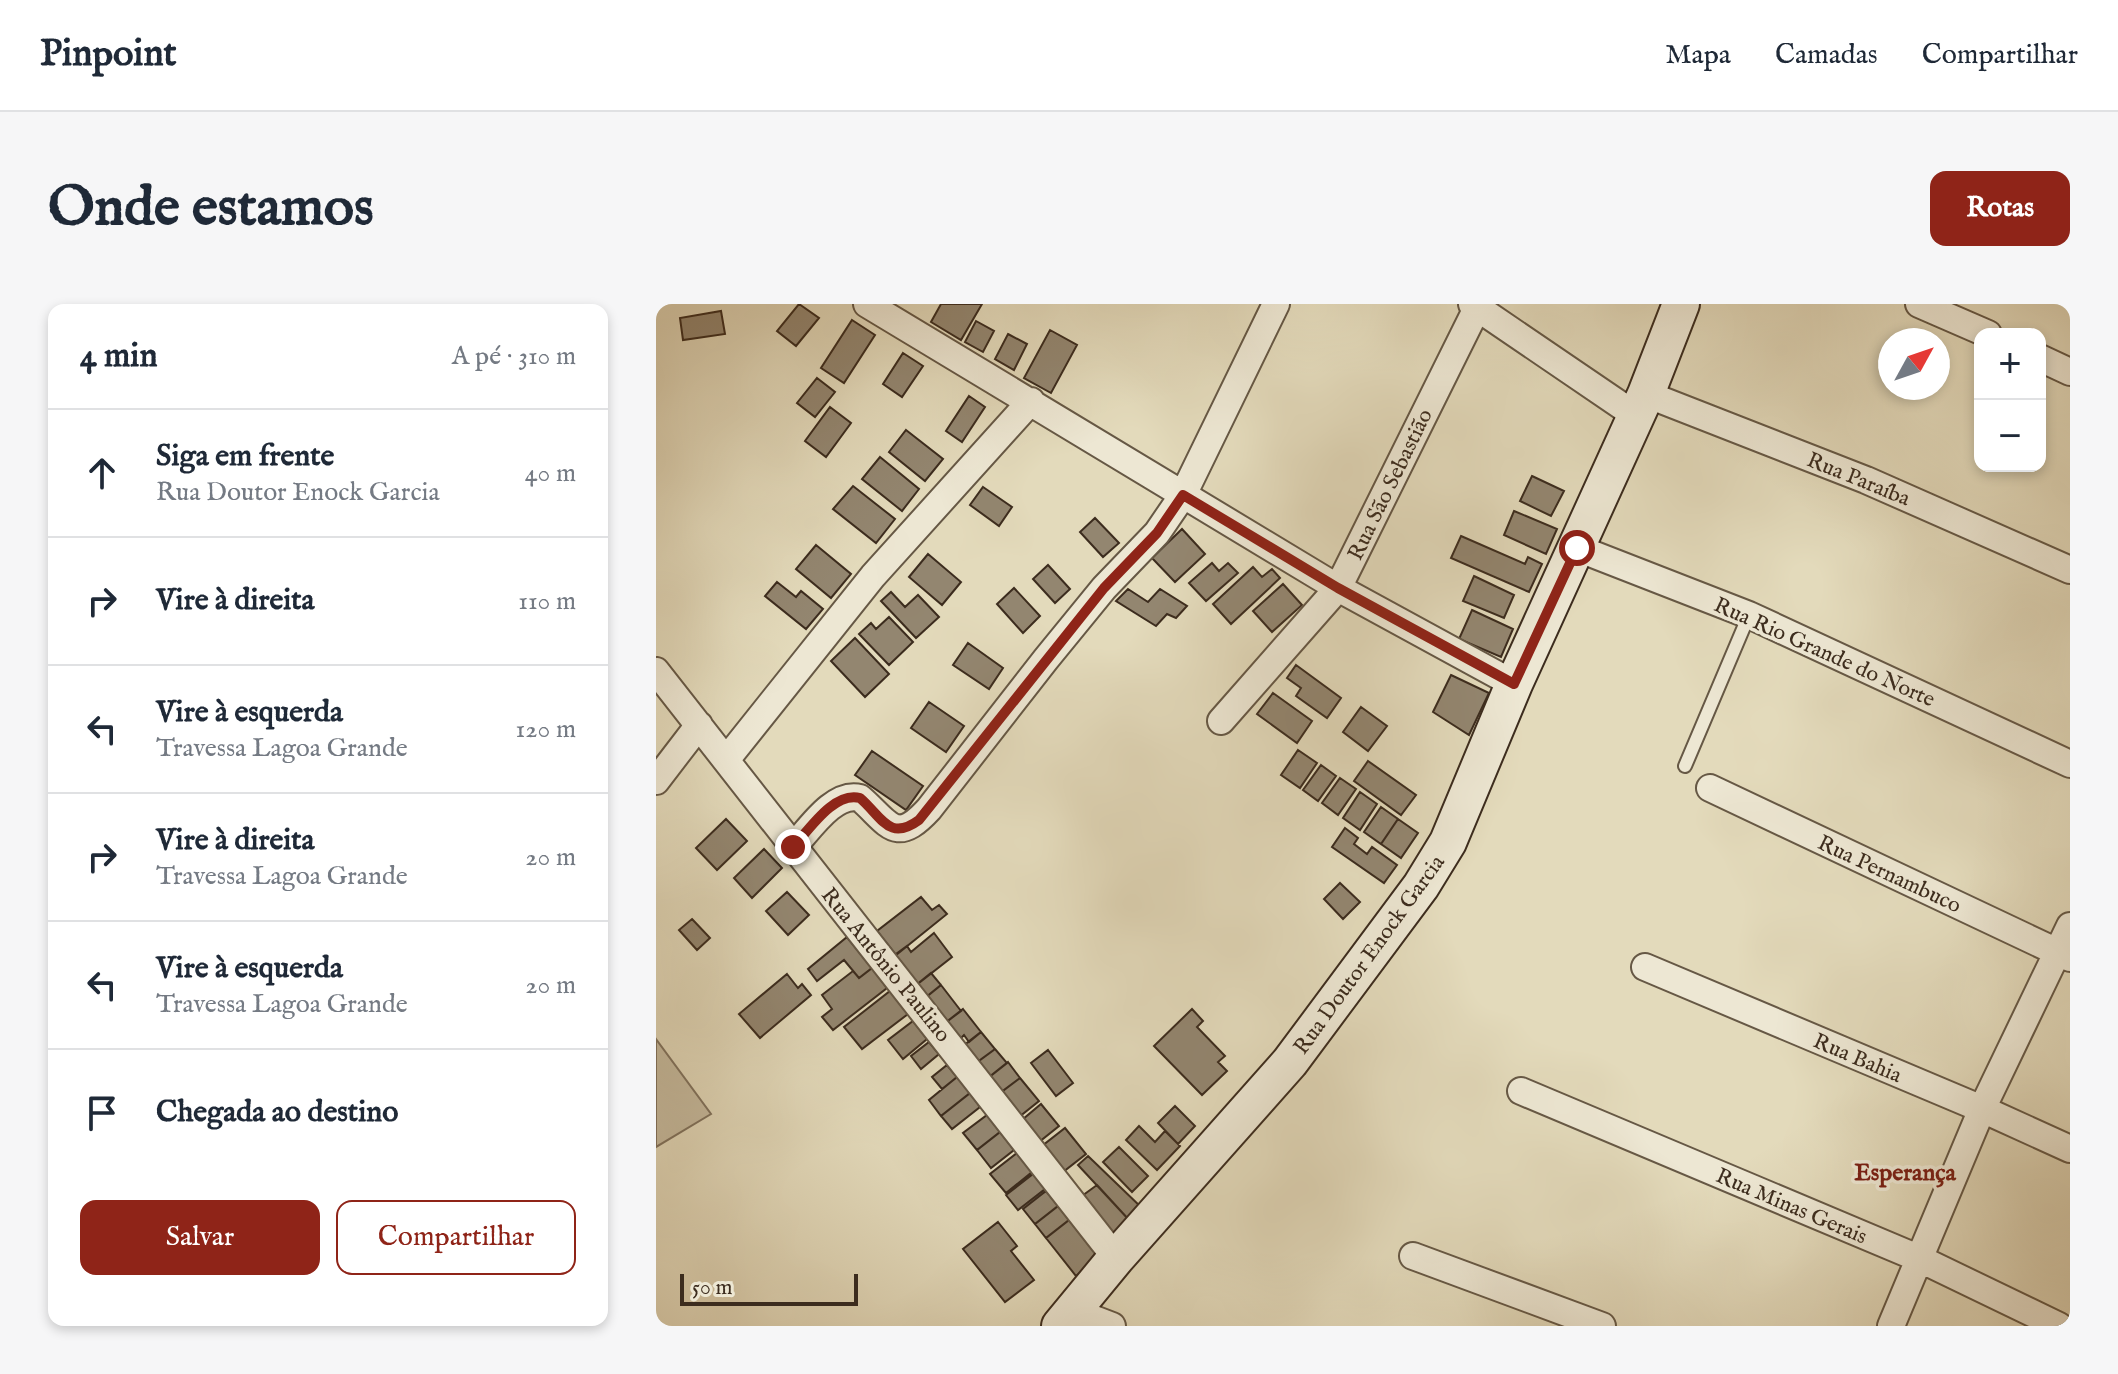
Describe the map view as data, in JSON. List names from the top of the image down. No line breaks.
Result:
{"streets":{"street":["Rua Paraíba","Rua São Sebastião","Rua Rio Grande do Norte","Rua Pernambuco","Rua Doutor Enock Garcia","Rua Antônio Paulino","Rua Bahia","Rua Minas Gerais"]},"crossings":[["Rua Paraíba","Rua São Sebastião"],["Rua Paraíba","Rua Doutor Enock Garcia"],["Rua Rio Grande do Norte","Rua Doutor Enock Garcia"],["Rua Doutor Enock Garcia","Rua Antônio Paulino"]],"districts":["Esperança"],"scale_bar":"50 m","north":"top right","page":{"header":"Pinpoint","nav":["Mapa","Camadas","Compartilhar"],"buttons":["Rotas",["Salvar","Compartilhar"]],"title":"Onde estamos","heading":["4 min","A pé · 310 m"],"map_buttons":["+","−"],"list":[["Siga em frente","Rua Doutor Enock Garcia","40 m"],["Vire à direita","110 m"],["Vire à esquerda","Travessa Lagoa Grande","120 m"],["Vire à direita","Travessa Lagoa Grande","20 m"],["Vire à esquerda","Travessa Lagoa Grande","20 m"],"Chegada ao destino"],"scale":"50 m"}}
